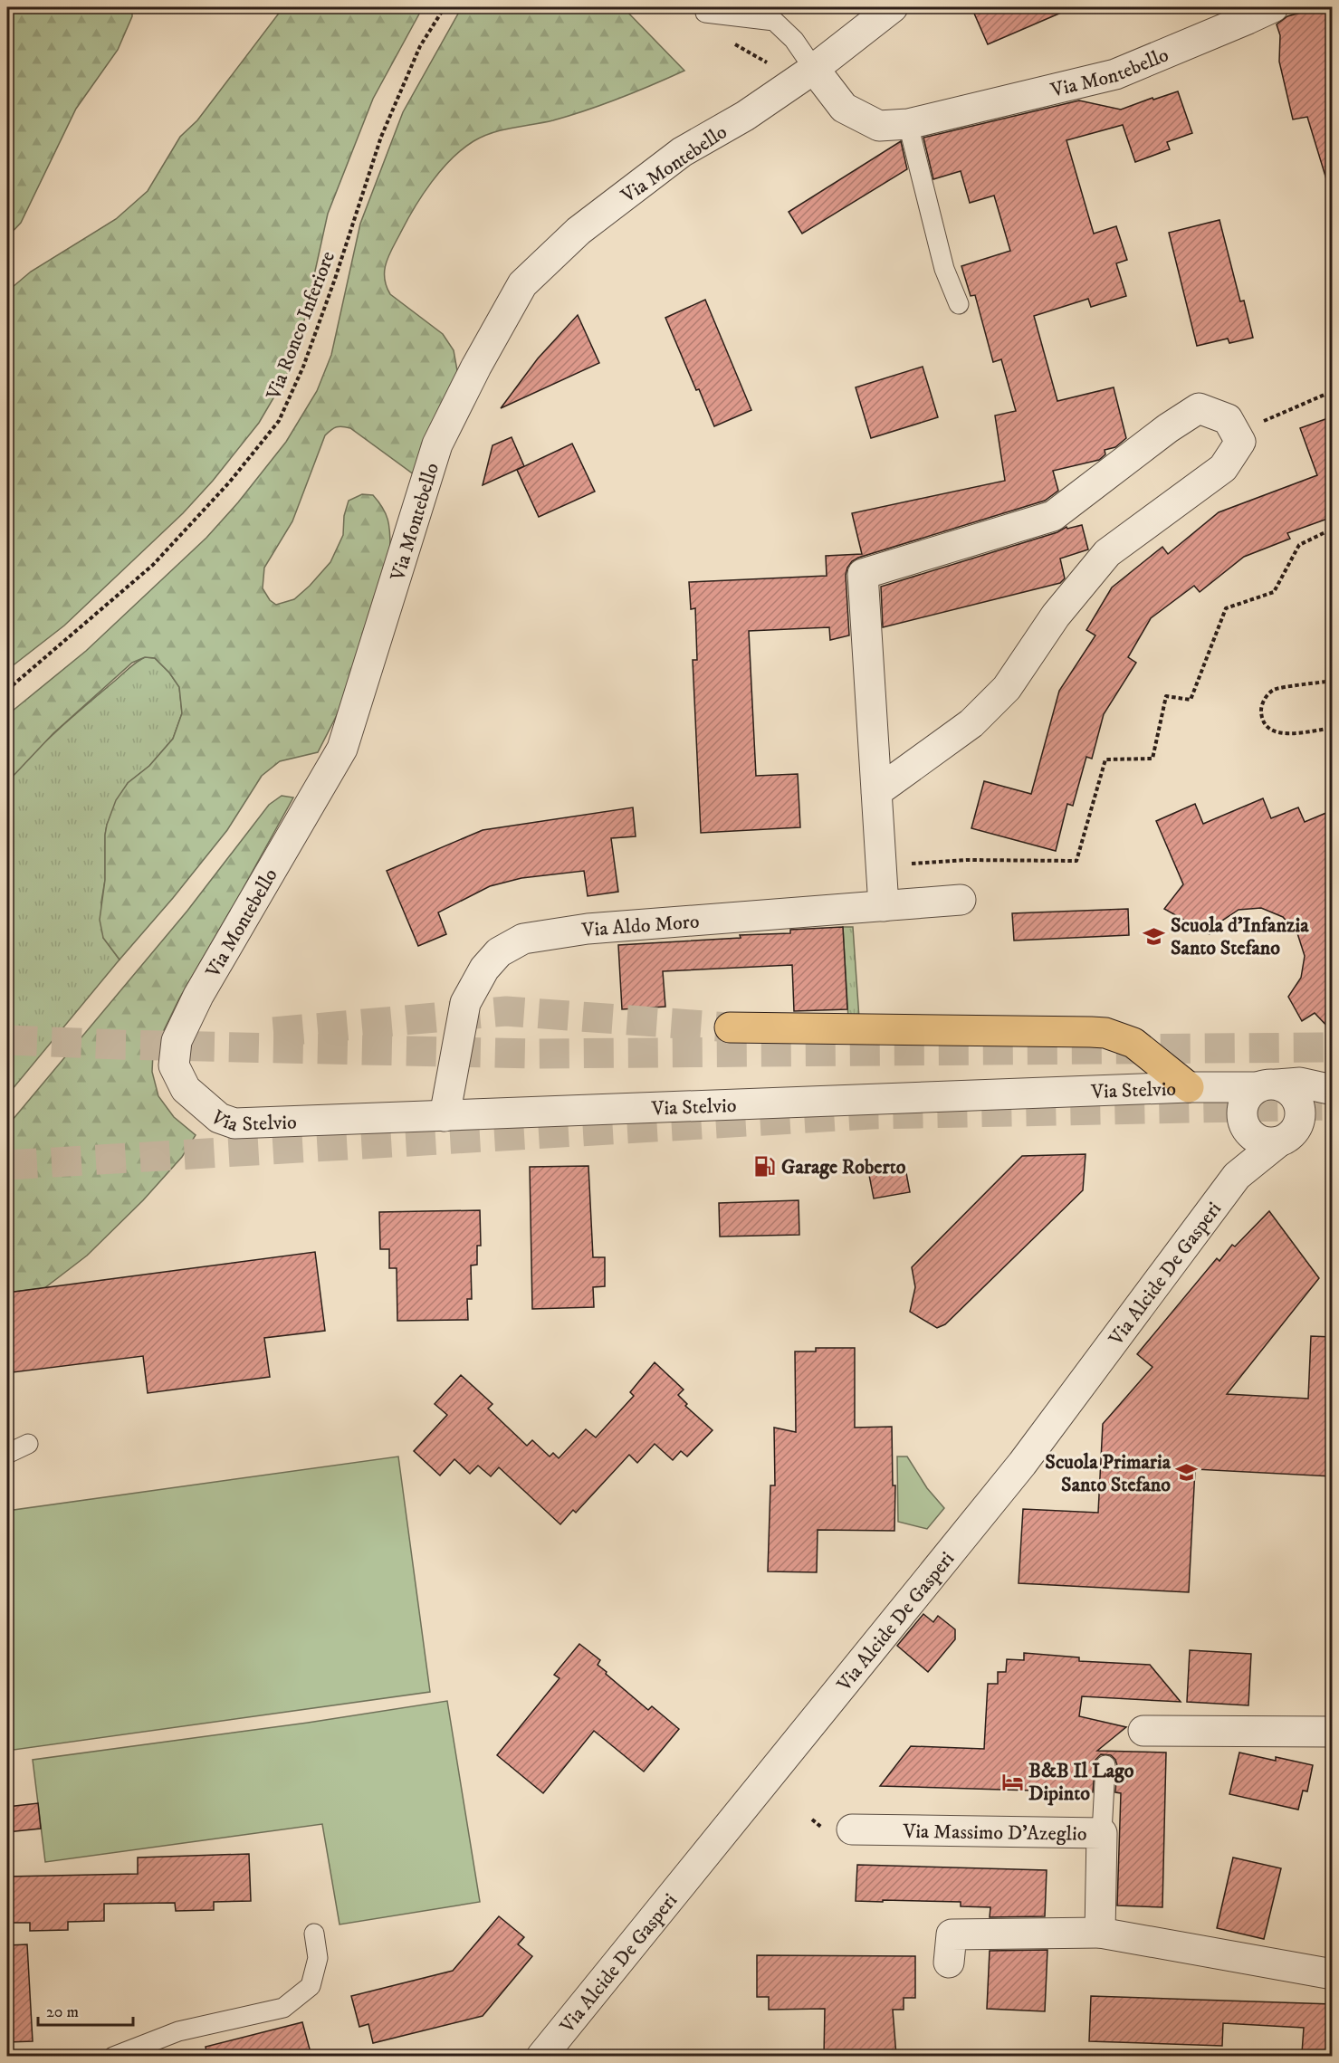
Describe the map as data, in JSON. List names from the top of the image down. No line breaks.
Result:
{"streets":{"street":["Via Montebello","Via Aldo Moro","Via Stelvio","Via Alcide De Gasperi","Via Massimo D'Azeglio"],"path":["Via Ronco Inferiore"]},"crossings":[["Via Montebello","Via Stelvio"],["Via Aldo Moro","Via Stelvio"],["Via Stelvio","Via Alcide De Gasperi"]],"places":{"school or university":["Scuola d'Infanzia Santo Stefano","Scuola Primaria Santo Stefano"],"fuel station":["Garage Roberto"],"hotel":["B&B Il Lago Dipinto"]},"scale_bar":"20 m"}
